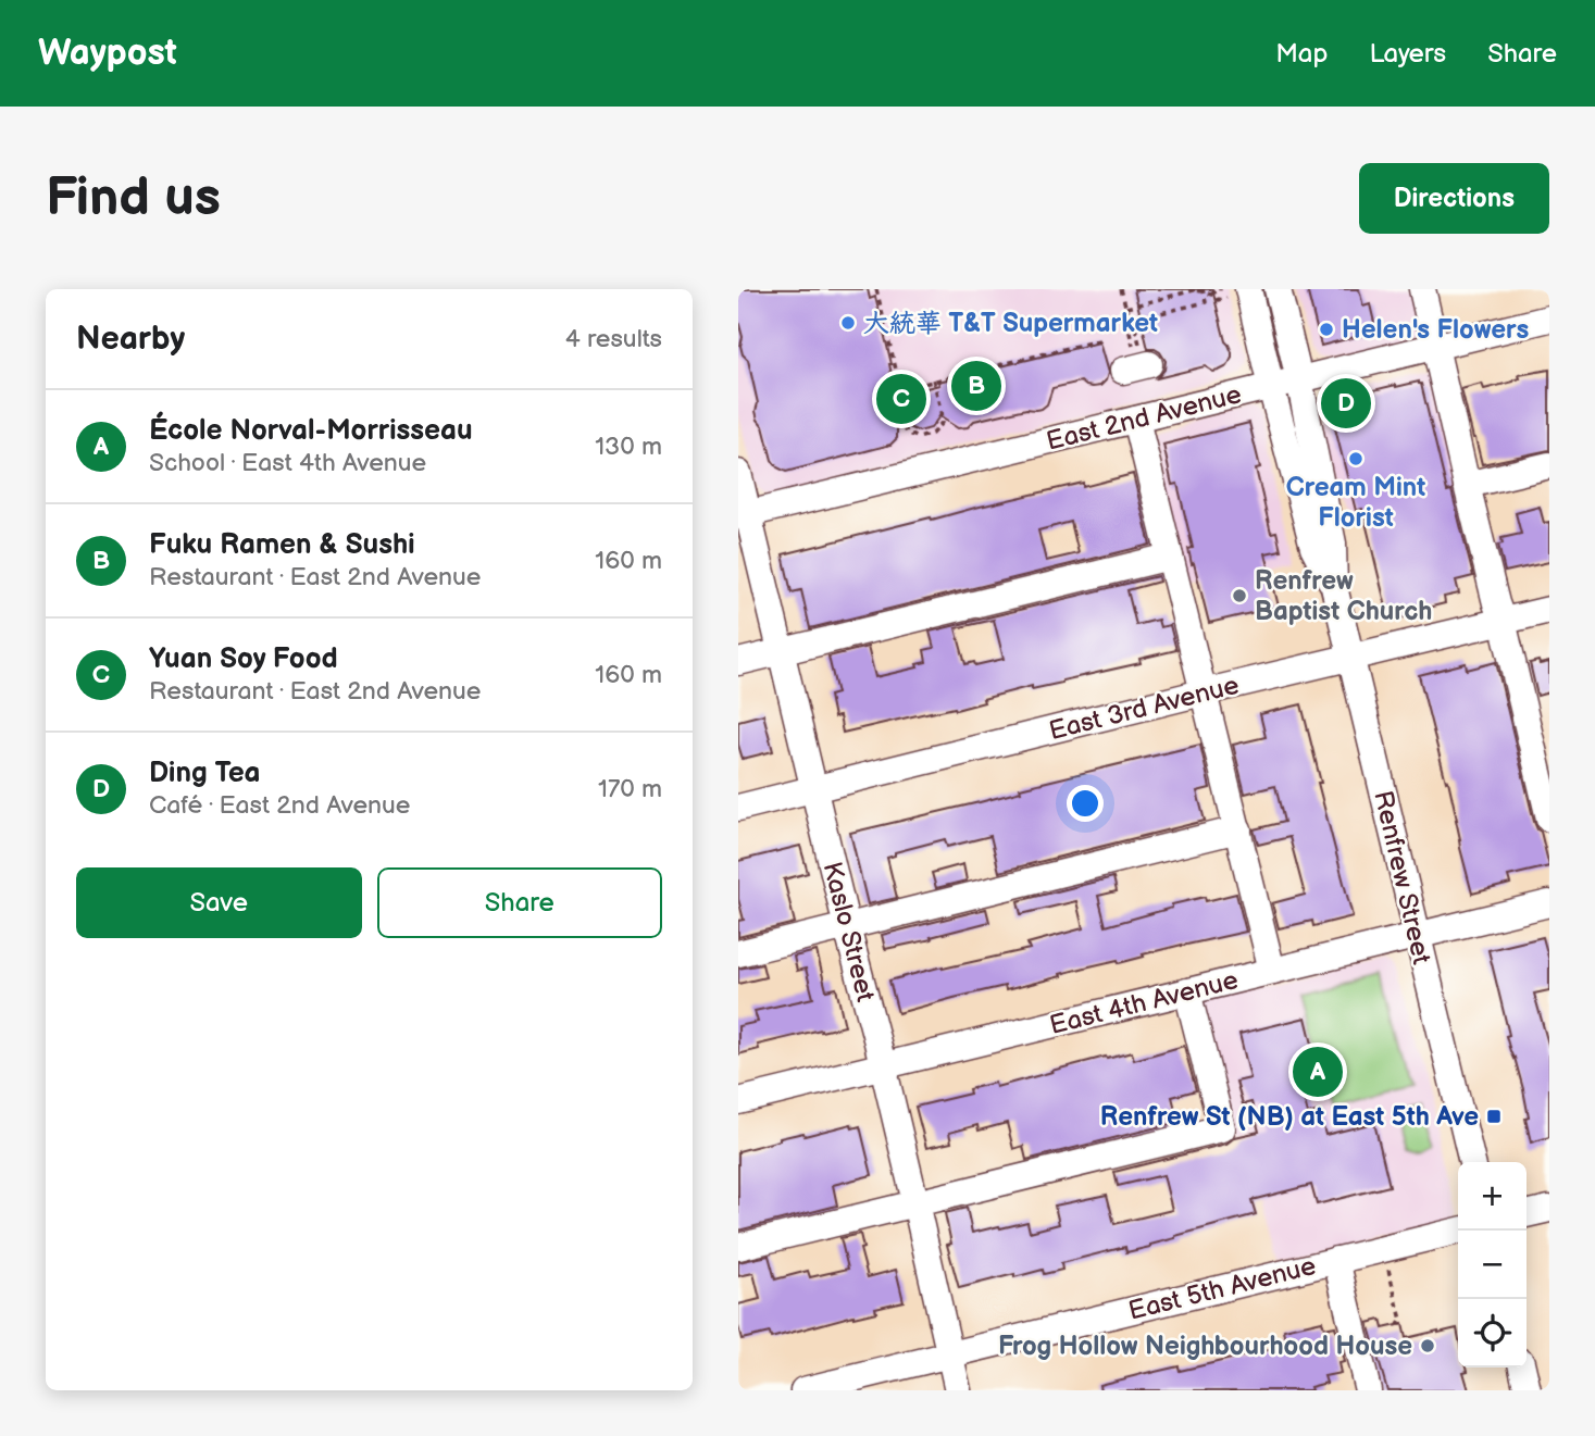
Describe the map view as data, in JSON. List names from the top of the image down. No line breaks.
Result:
{"streets":{"street":["East 2nd Avenue","East 3rd Avenue","Renfrew Street","Kaslo Street","East 4th Avenue","East 5th Avenue"]},"crossings":[["East 2nd Avenue","Renfrew Street"],["East 2nd Avenue","Kaslo Street"],["East 3rd Avenue","Renfrew Street"],["East 3rd Avenue","Kaslo Street"],["Renfrew Street","East 4th Avenue"],["Kaslo Street","East 4th Avenue"],["Kaslo Street","East 5th Avenue"]],"places":{"other":["大統華 T&T Supermarket","Helen's Flowers","Cream Mint Florist","Renfrew Baptist Church","Frog Hollow Neighbourhood House"],"transit":["Renfrew St (NB) at East 5th Ave"]},"page":{"header":"Waypost","nav":["Map","Layers","Share"],"buttons":["Directions",["Save","Share"]],"title":"Find us","heading":["Nearby","4 results"],"pins":["B","C","D","A"],"list":[{"mark":"A","name":"École Norval-Morrisseau","note":"School · East 4th Avenue","value":"130 m"},{"mark":"B","name":"Fuku Ramen & Sushi","note":"Restaurant · East 2nd Avenue","value":"160 m"},{"mark":"C","name":"Yuan Soy Food","note":"Restaurant · East 2nd Avenue","value":"160 m"},{"mark":"D","name":"Ding Tea","note":"Café · East 2nd Avenue","value":"170 m"}],"map_buttons":["+","−"]}}
